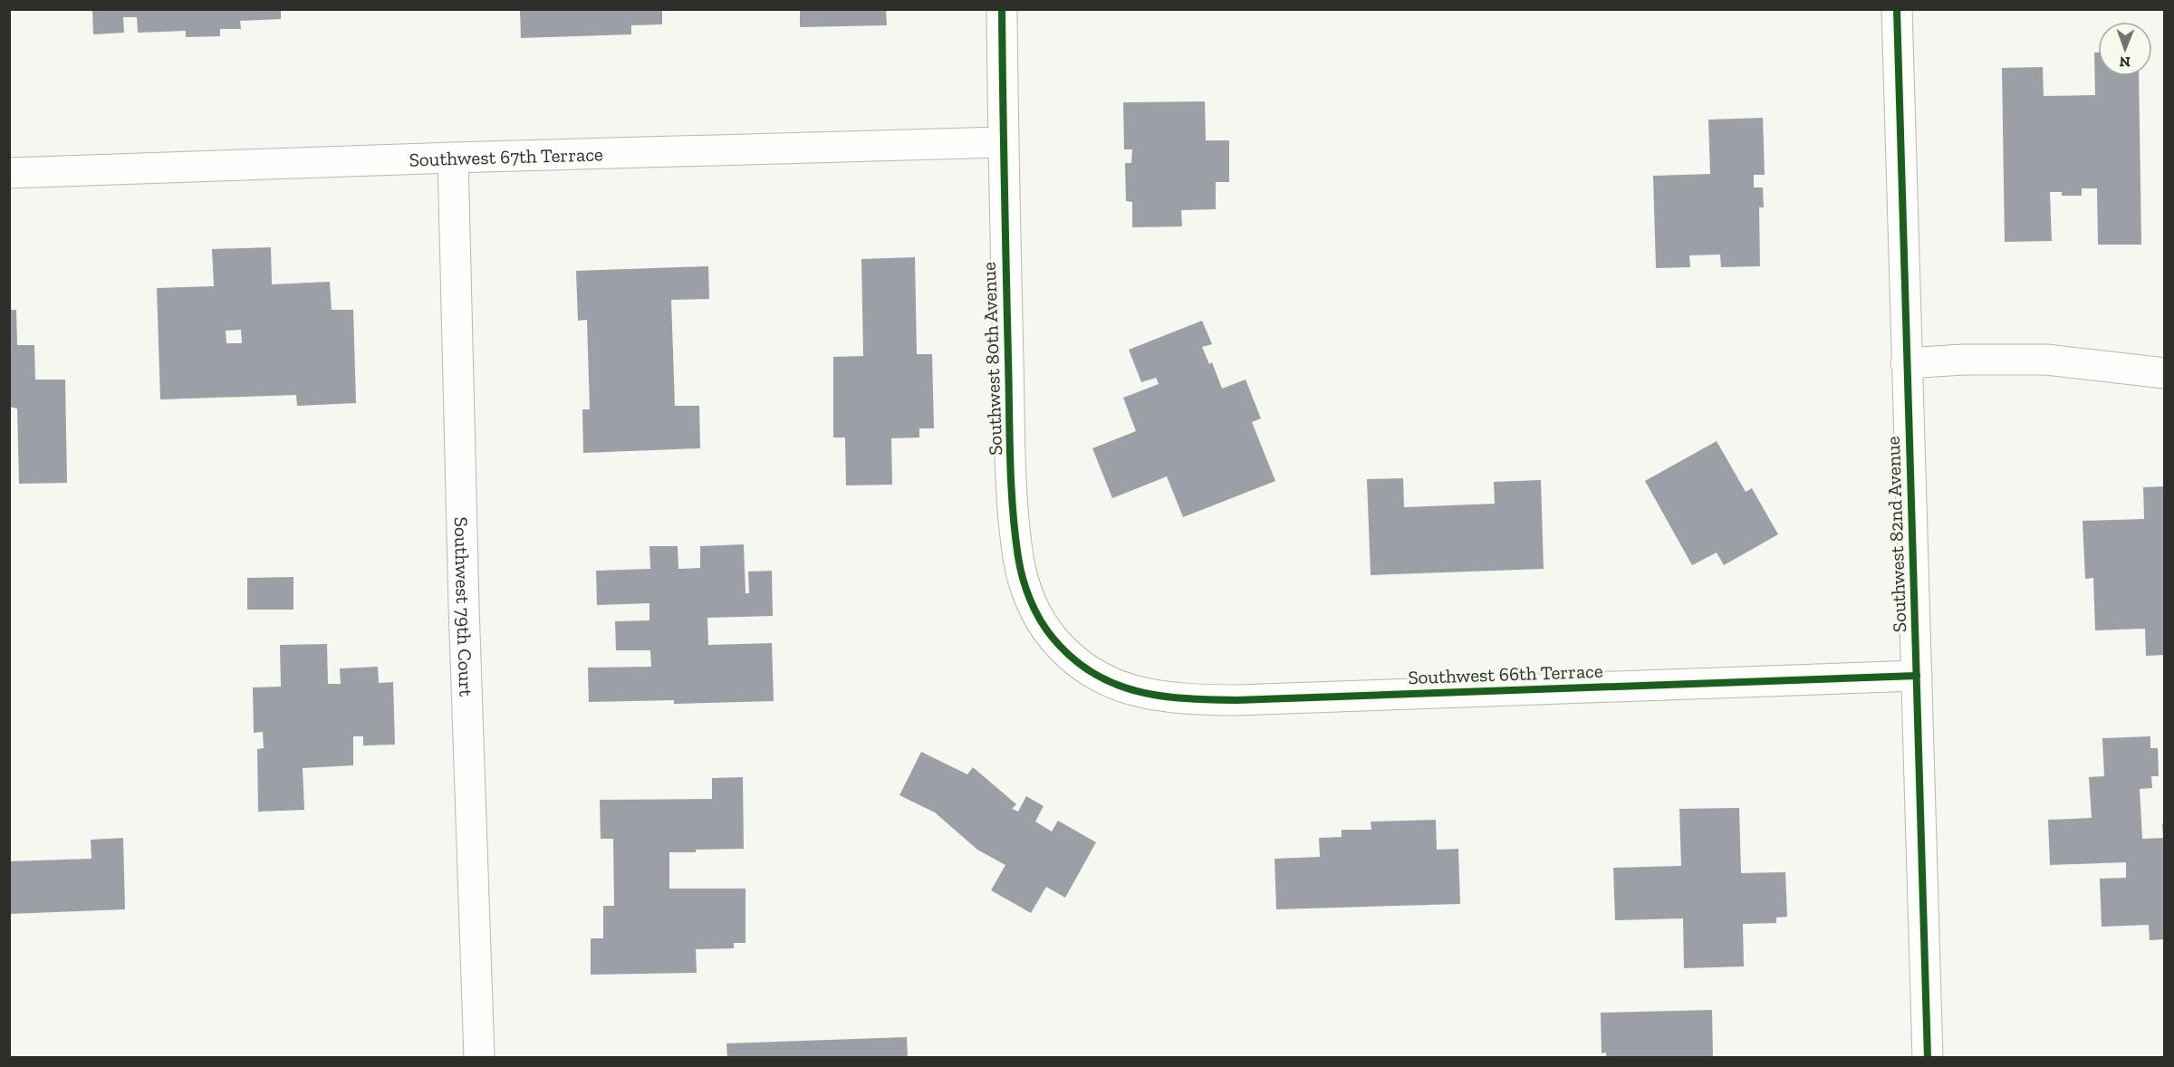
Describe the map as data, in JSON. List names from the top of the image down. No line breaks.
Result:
{"streets":{"street":["Southwest 67th Terrace","Southwest 80th Avenue","Southwest 82nd Avenue","Southwest 79th Court","Southwest 66th Terrace"]},"crossings":[["Southwest 67th Terrace","Southwest 80th Avenue"],["Southwest 67th Terrace","Southwest 79th Court"],["Southwest 80th Avenue","Southwest 66th Terrace"],["Southwest 82nd Avenue","Southwest 66th Terrace"]],"north":"bottom"}
